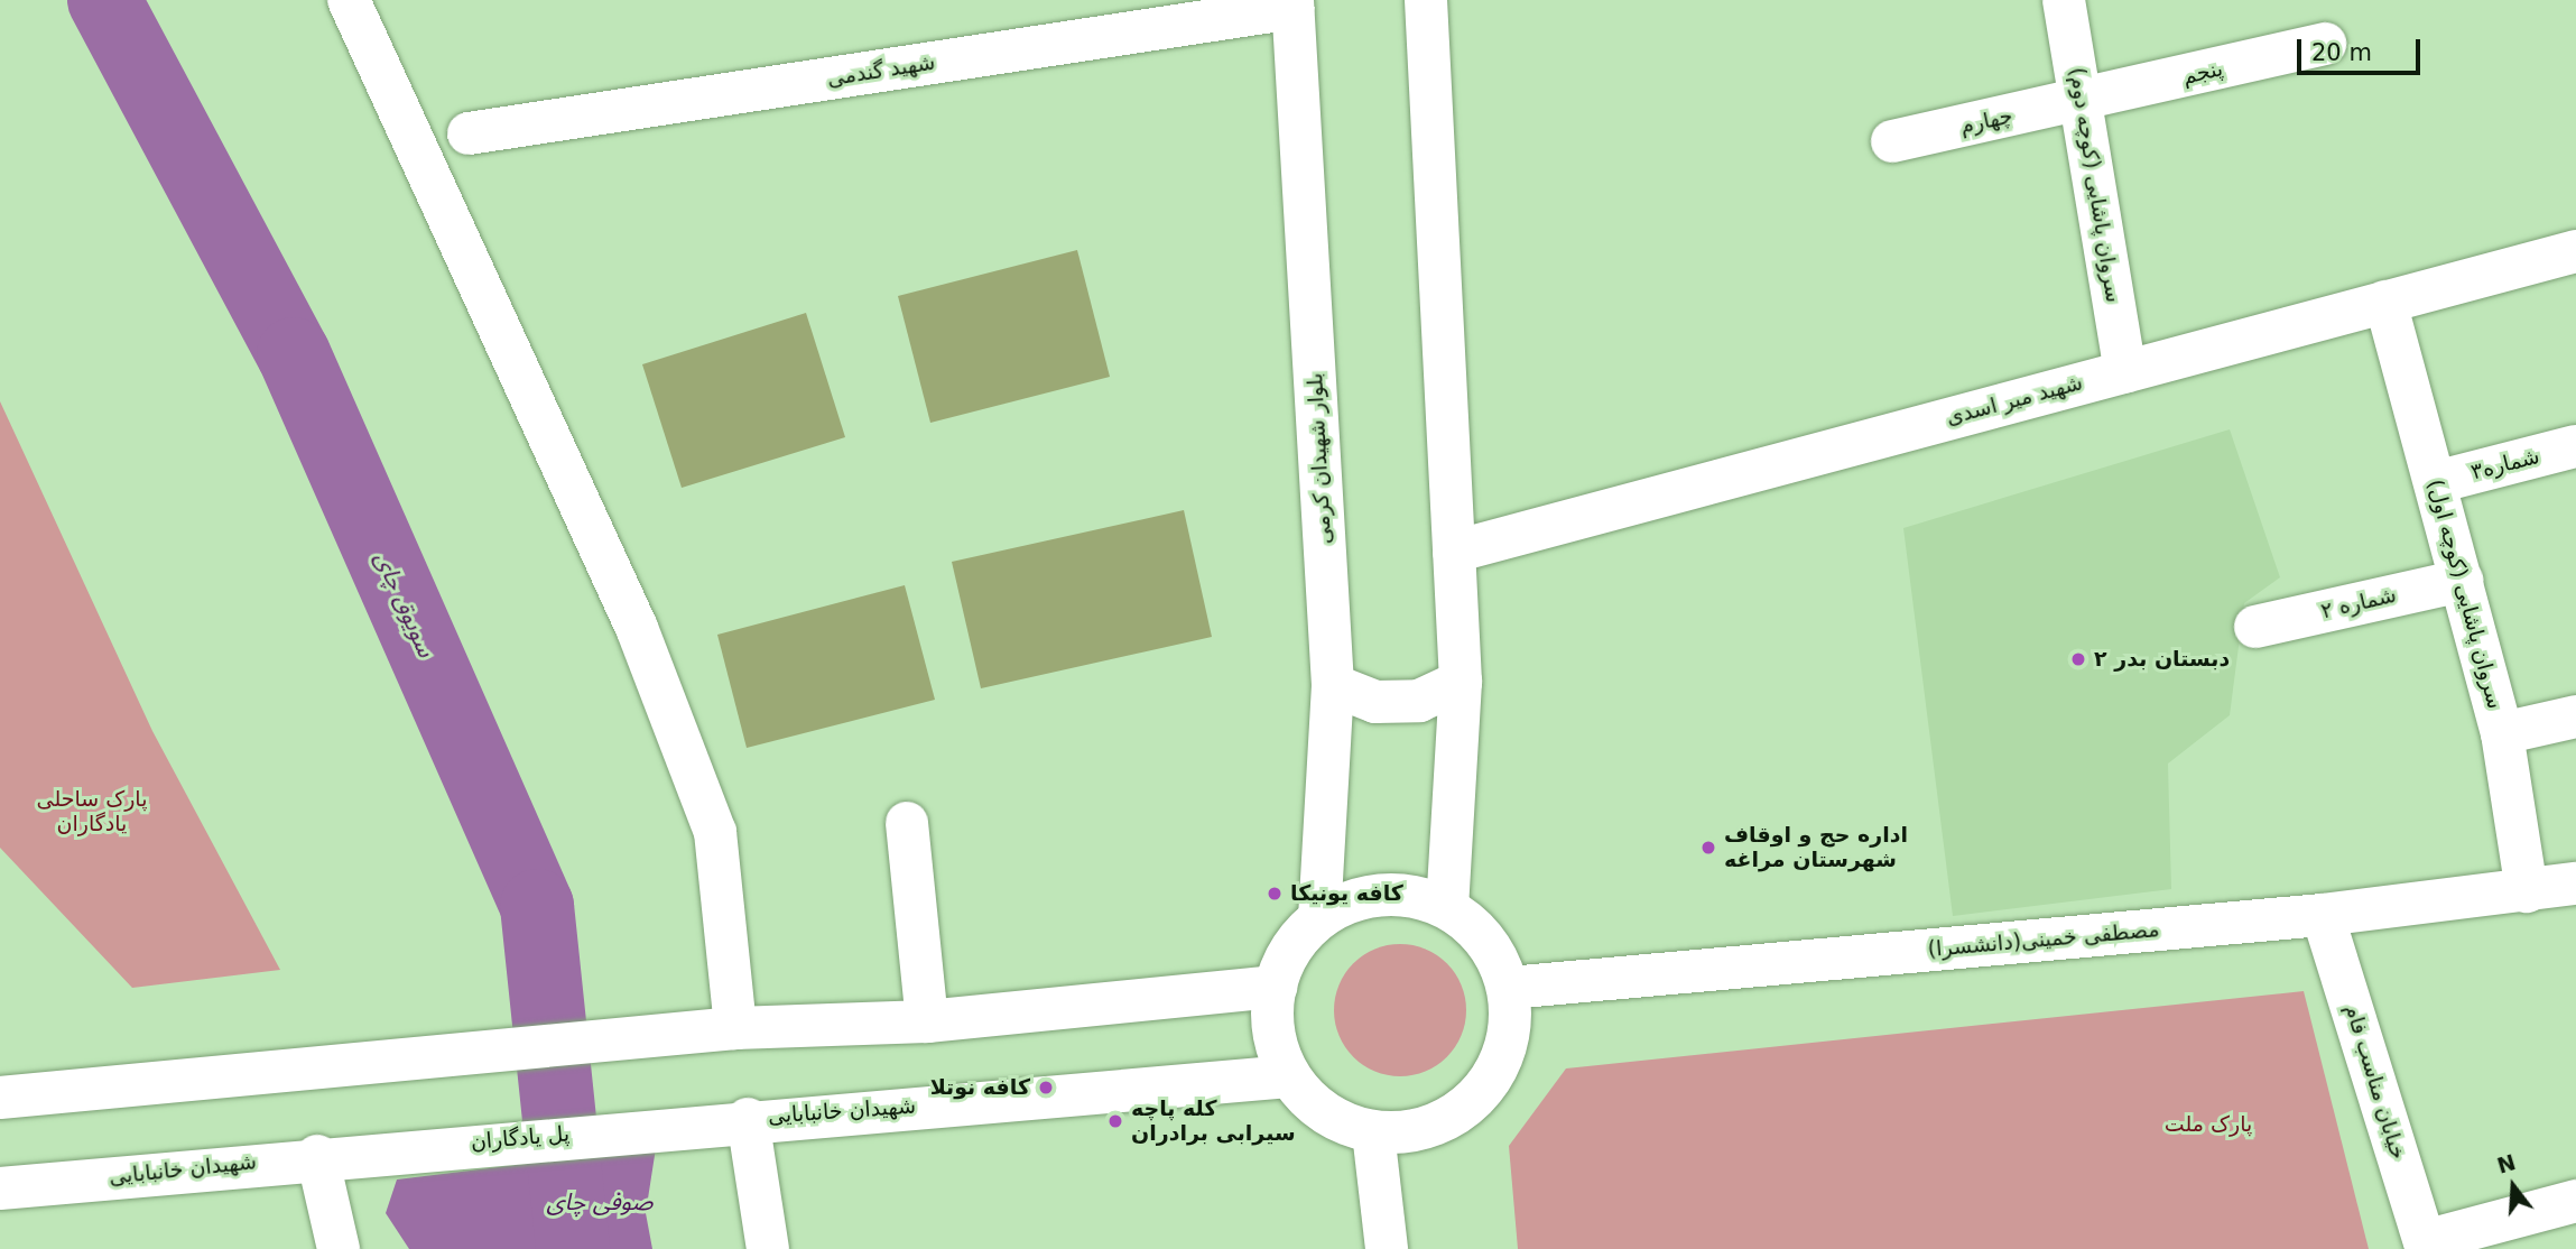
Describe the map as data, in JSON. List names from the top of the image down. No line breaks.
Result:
{"streets":{"main road":["شهید گندمی","پنجم","چهارم","سروان پاشایی (کوچه دوم)","شهید میر اسدی","بلوار شهیدان کرمی","شماره۳","سروان پاشایی (کوچه اول)","شماره ۲","(دانشسرا)مصطفی خمینی","خیابان مناسب فام","شهیدان خانبابایی","پل یادگاران"]},"crossings":[["شهید گندمی","بلوار شهیدان کرمی"],["پنجم","چهارم"],["پنجم","سروان پاشایی (کوچه دوم)"],["چهارم","سروان پاشایی (کوچه دوم)"],["سروان پاشایی (کوچه دوم)","شهید میر اسدی"],["شهید میر اسدی","سروان پاشایی (کوچه اول)"],["بلوار شهیدان کرمی","(دانشسرا)مصطفی خمینی"],["بلوار شهیدان کرمی","شهیدان خانبابایی"],["شماره۳","سروان پاشایی (کوچه اول)"],["سروان پاشایی (کوچه اول)","شماره ۲"],["سروان پاشایی (کوچه اول)","(دانشسرا)مصطفی خمینی"],["(دانشسرا)مصطفی خمینی","خیابان مناسب فام"],["(دانشسرا)مصطفی خمینی","شهیدان خانبابایی"],["شهیدان خانبابایی","پل یادگاران"]],"water":["سویوق چای","صوفی چای"],"parks":["پارک ساحلی یادگاران","پارک ملت"],"places":["دبستان بدر ۲","اداره حج و اوقاف شهرستان مراغه","کافه یونیکا","کافه نوتلا","کله پاچه سیرابی برادران"],"scale_bar":"20 m","north":"top"}
